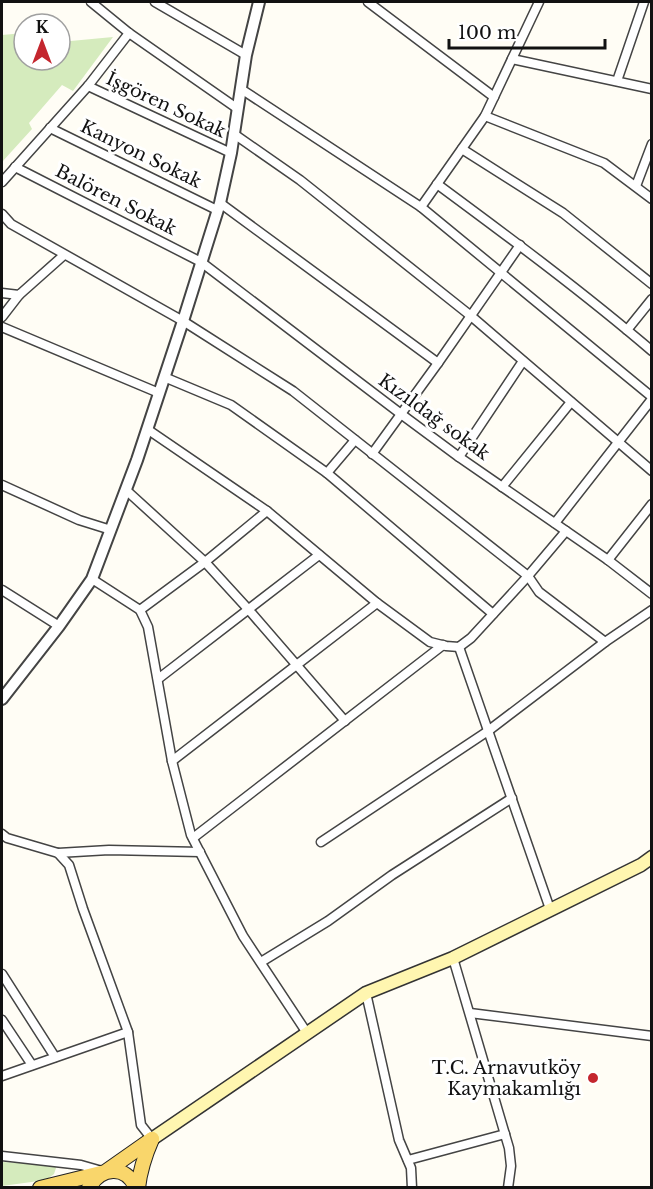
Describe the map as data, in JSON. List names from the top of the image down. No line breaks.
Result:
{"streets":{"street":["İşgören Sokak","Kanyon Sokak","Balören Sokak","Kızıldağ sokak"]},"crossings":[["Balören Sokak","Kızıldağ sokak"]],"places":["T.C. Arnavutköy Kaymakamlığı"],"scale_bar":"100 m","north":"top"}
